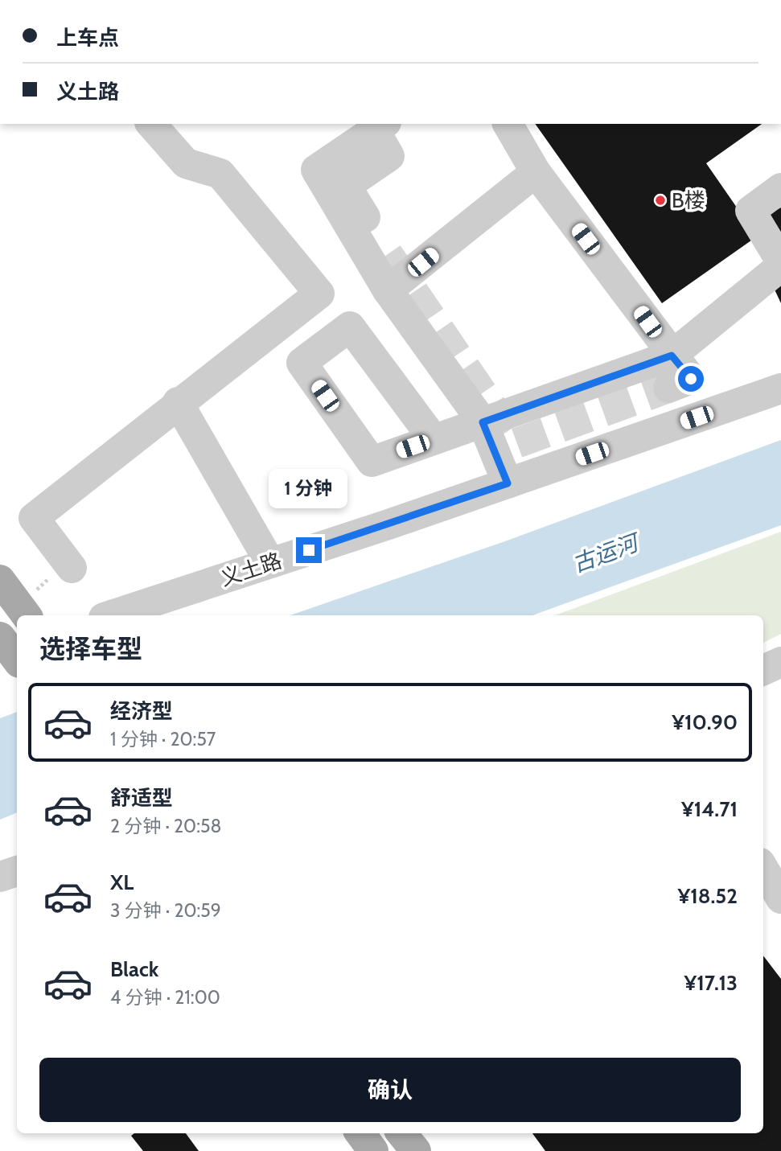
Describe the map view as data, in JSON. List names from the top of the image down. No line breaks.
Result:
{"streets":{"street":["义土路"]},"water":["古运河"],"places":["B楼"],"page":{"banner":["上车点","义土路"],"bubble":"1 分钟","heading":"选择车型","list":[{"name":"经济型","note":"1 分钟 · 20:57","value":"¥10.90"},{"name":"舒适型","note":"2 分钟 · 20:58","value":"¥14.71"},{"name":"XL","note":"3 分钟 · 20:59","value":"¥18.52"},{"name":"Black","note":"4 分钟 · 21:00","value":"¥17.13"}],"buttons":"确认"}}
